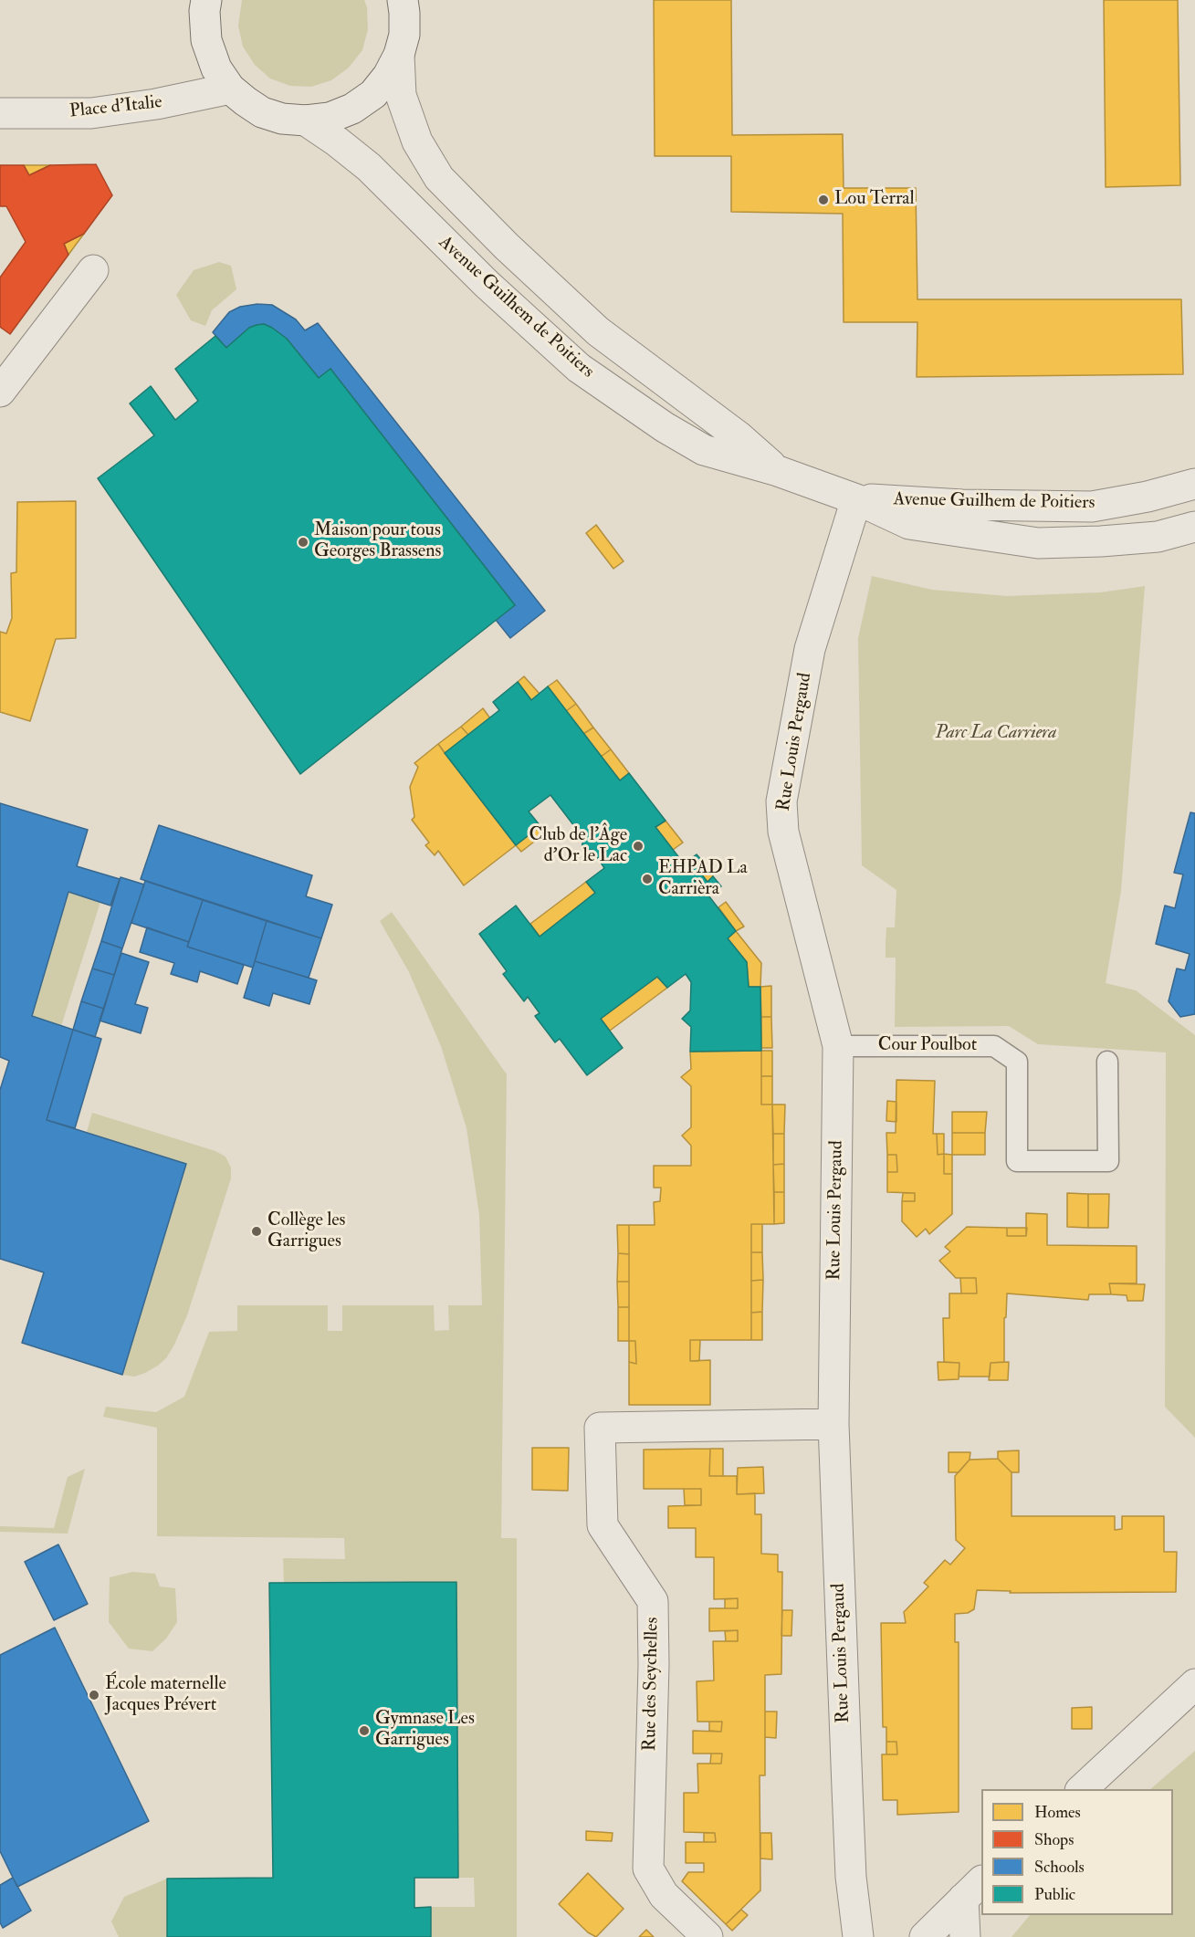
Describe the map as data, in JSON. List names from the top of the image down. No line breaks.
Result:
{"streets":{"street":["Place d'Italie","Avenue Guilhem de Poitiers","Rue Louis Pergaud","Rue des Seychelles"],"lane":["Cour Poulbot"]},"crossings":[["Avenue Guilhem de Poitiers","Rue Louis Pergaud"],["Rue Louis Pergaud","Cour Poulbot"],["Rue Louis Pergaud","Rue des Seychelles"]],"parks":["Parc La Carriera"],"places":["Lou Terral","Maison pour tous Georges Brassens","Club de l'Âge d'Or le Lac","EHPAD La Carrièra","Collège les Garrigues","École maternelle Jacques Prévert","Gymnase Les Garrigues"],"legend":["Homes","Shops","Schools","Public"]}
